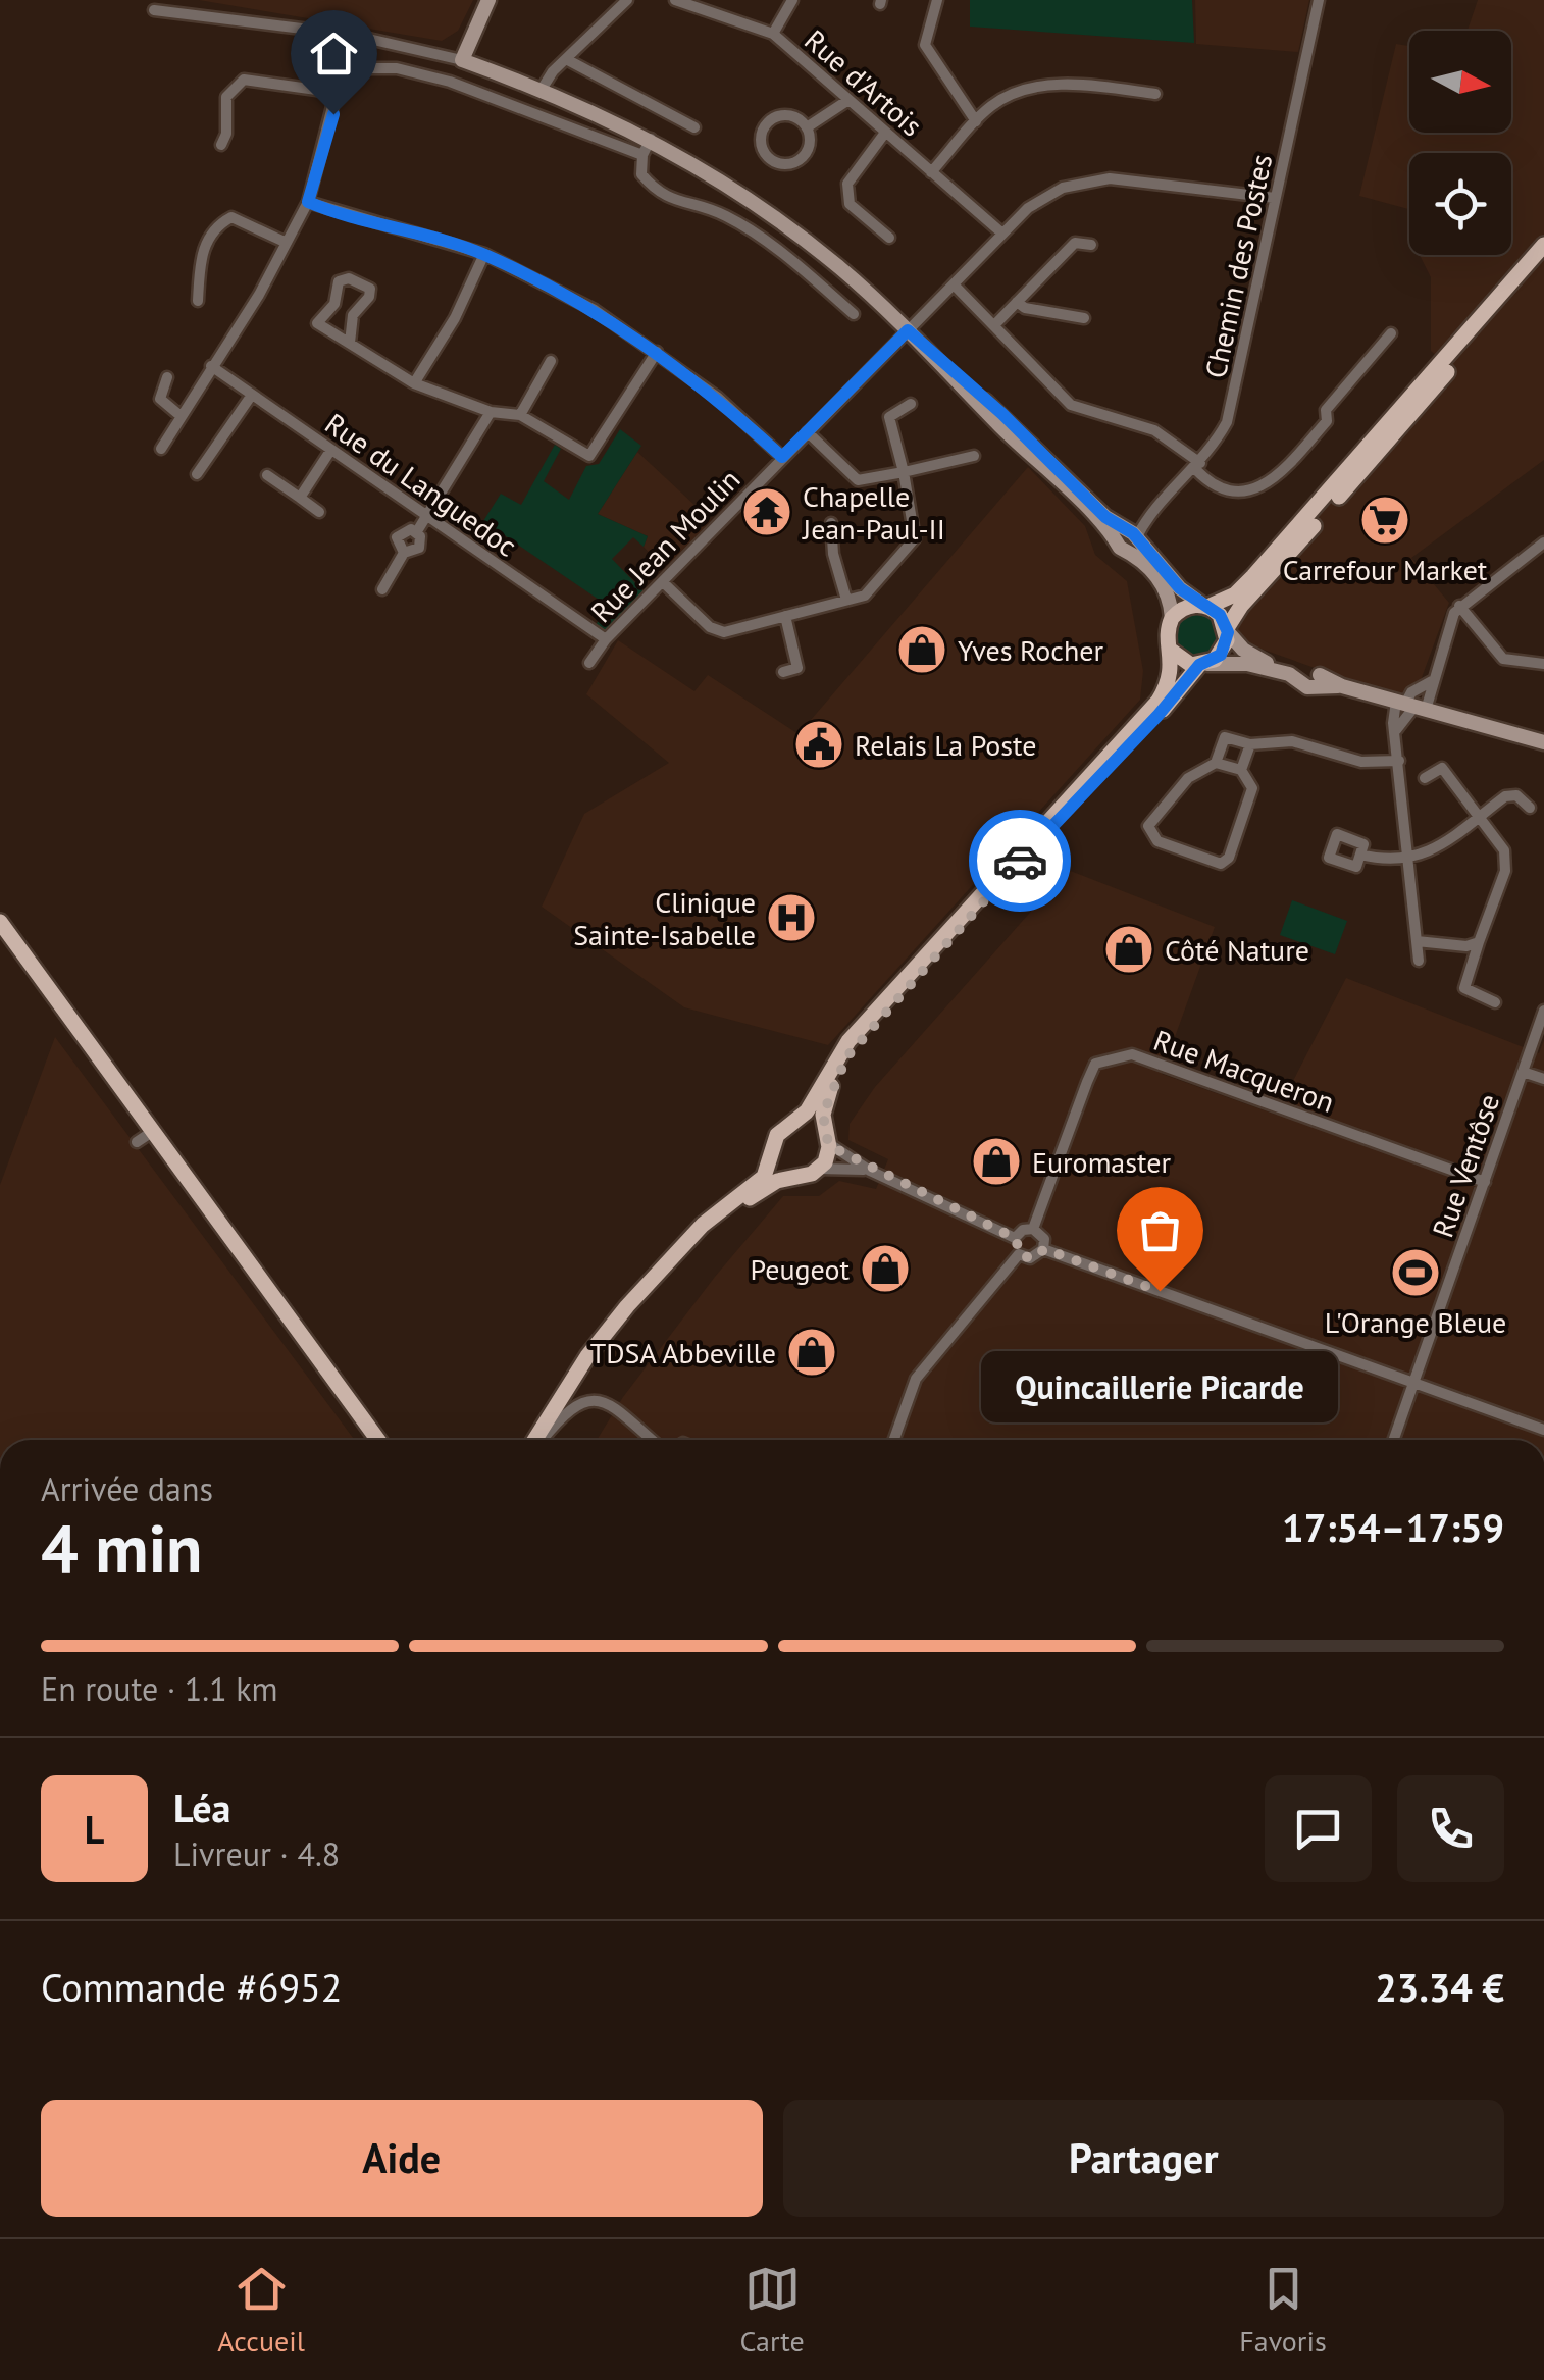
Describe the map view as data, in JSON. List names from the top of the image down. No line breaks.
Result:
{"streets":{"street":["Rue d'Artois","Chemin des Postes","Rue du Languedoc","Rue Jean Moulin","Rue Macqueron","Rue Ventôse"]},"crossings":[["Rue d'Artois","Rue Jean Moulin"],["Chemin des Postes","Rue Jean Moulin"],["Rue du Languedoc","Rue Jean Moulin"],["Rue Macqueron","Rue Ventôse"]],"places":{"temple":["Chapelle Jean-Paul-II"],"supermarket":["Carrefour Market"],"shop":["Yves Rocher","Côté Nature","Euromaster","Peugeot","TDSA Abbeville"],"public building":["Relais La Poste"],"hospital":["Clinique Sainte-Isabelle"],"sports":["L'Orange Bleue"],"other":["Quincaillerie Picarde"]},"north":"right","page":{"bubble":"Quincaillerie Picarde","heading":["4 min","Arrivée dans","17:54–17:59"],"panel":["Léa","Livreur · 4.8","Commande #6952","23.34 €"],"bar":"En route · 1.1 km","round":"L","buttons":["Aide","Partager"],"tabs":["Accueil","Carte","Favoris"]}}
